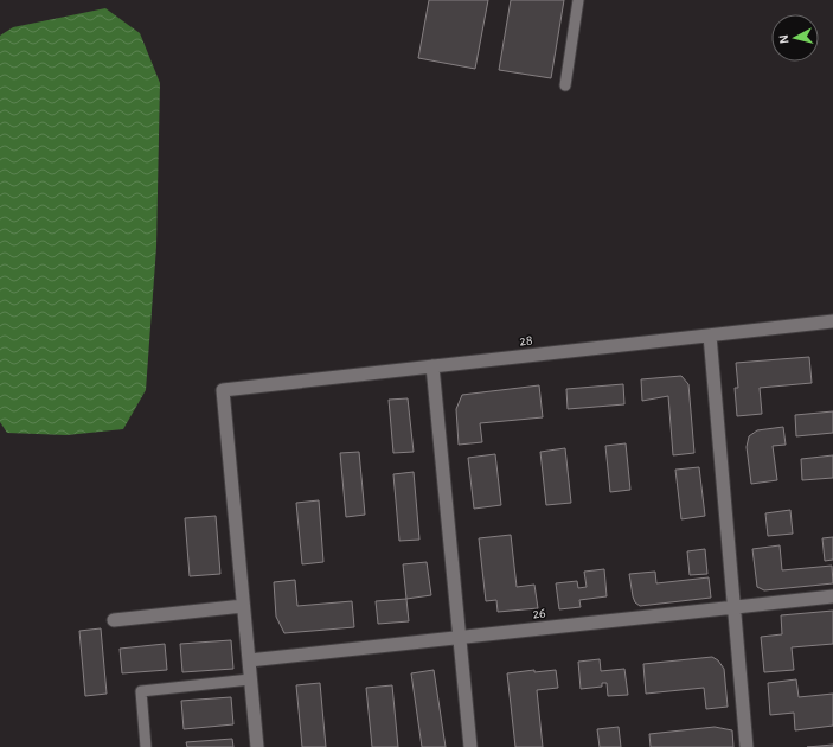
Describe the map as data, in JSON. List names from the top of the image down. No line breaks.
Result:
{"streets":{"street":["28","26"]},"north":"left"}
